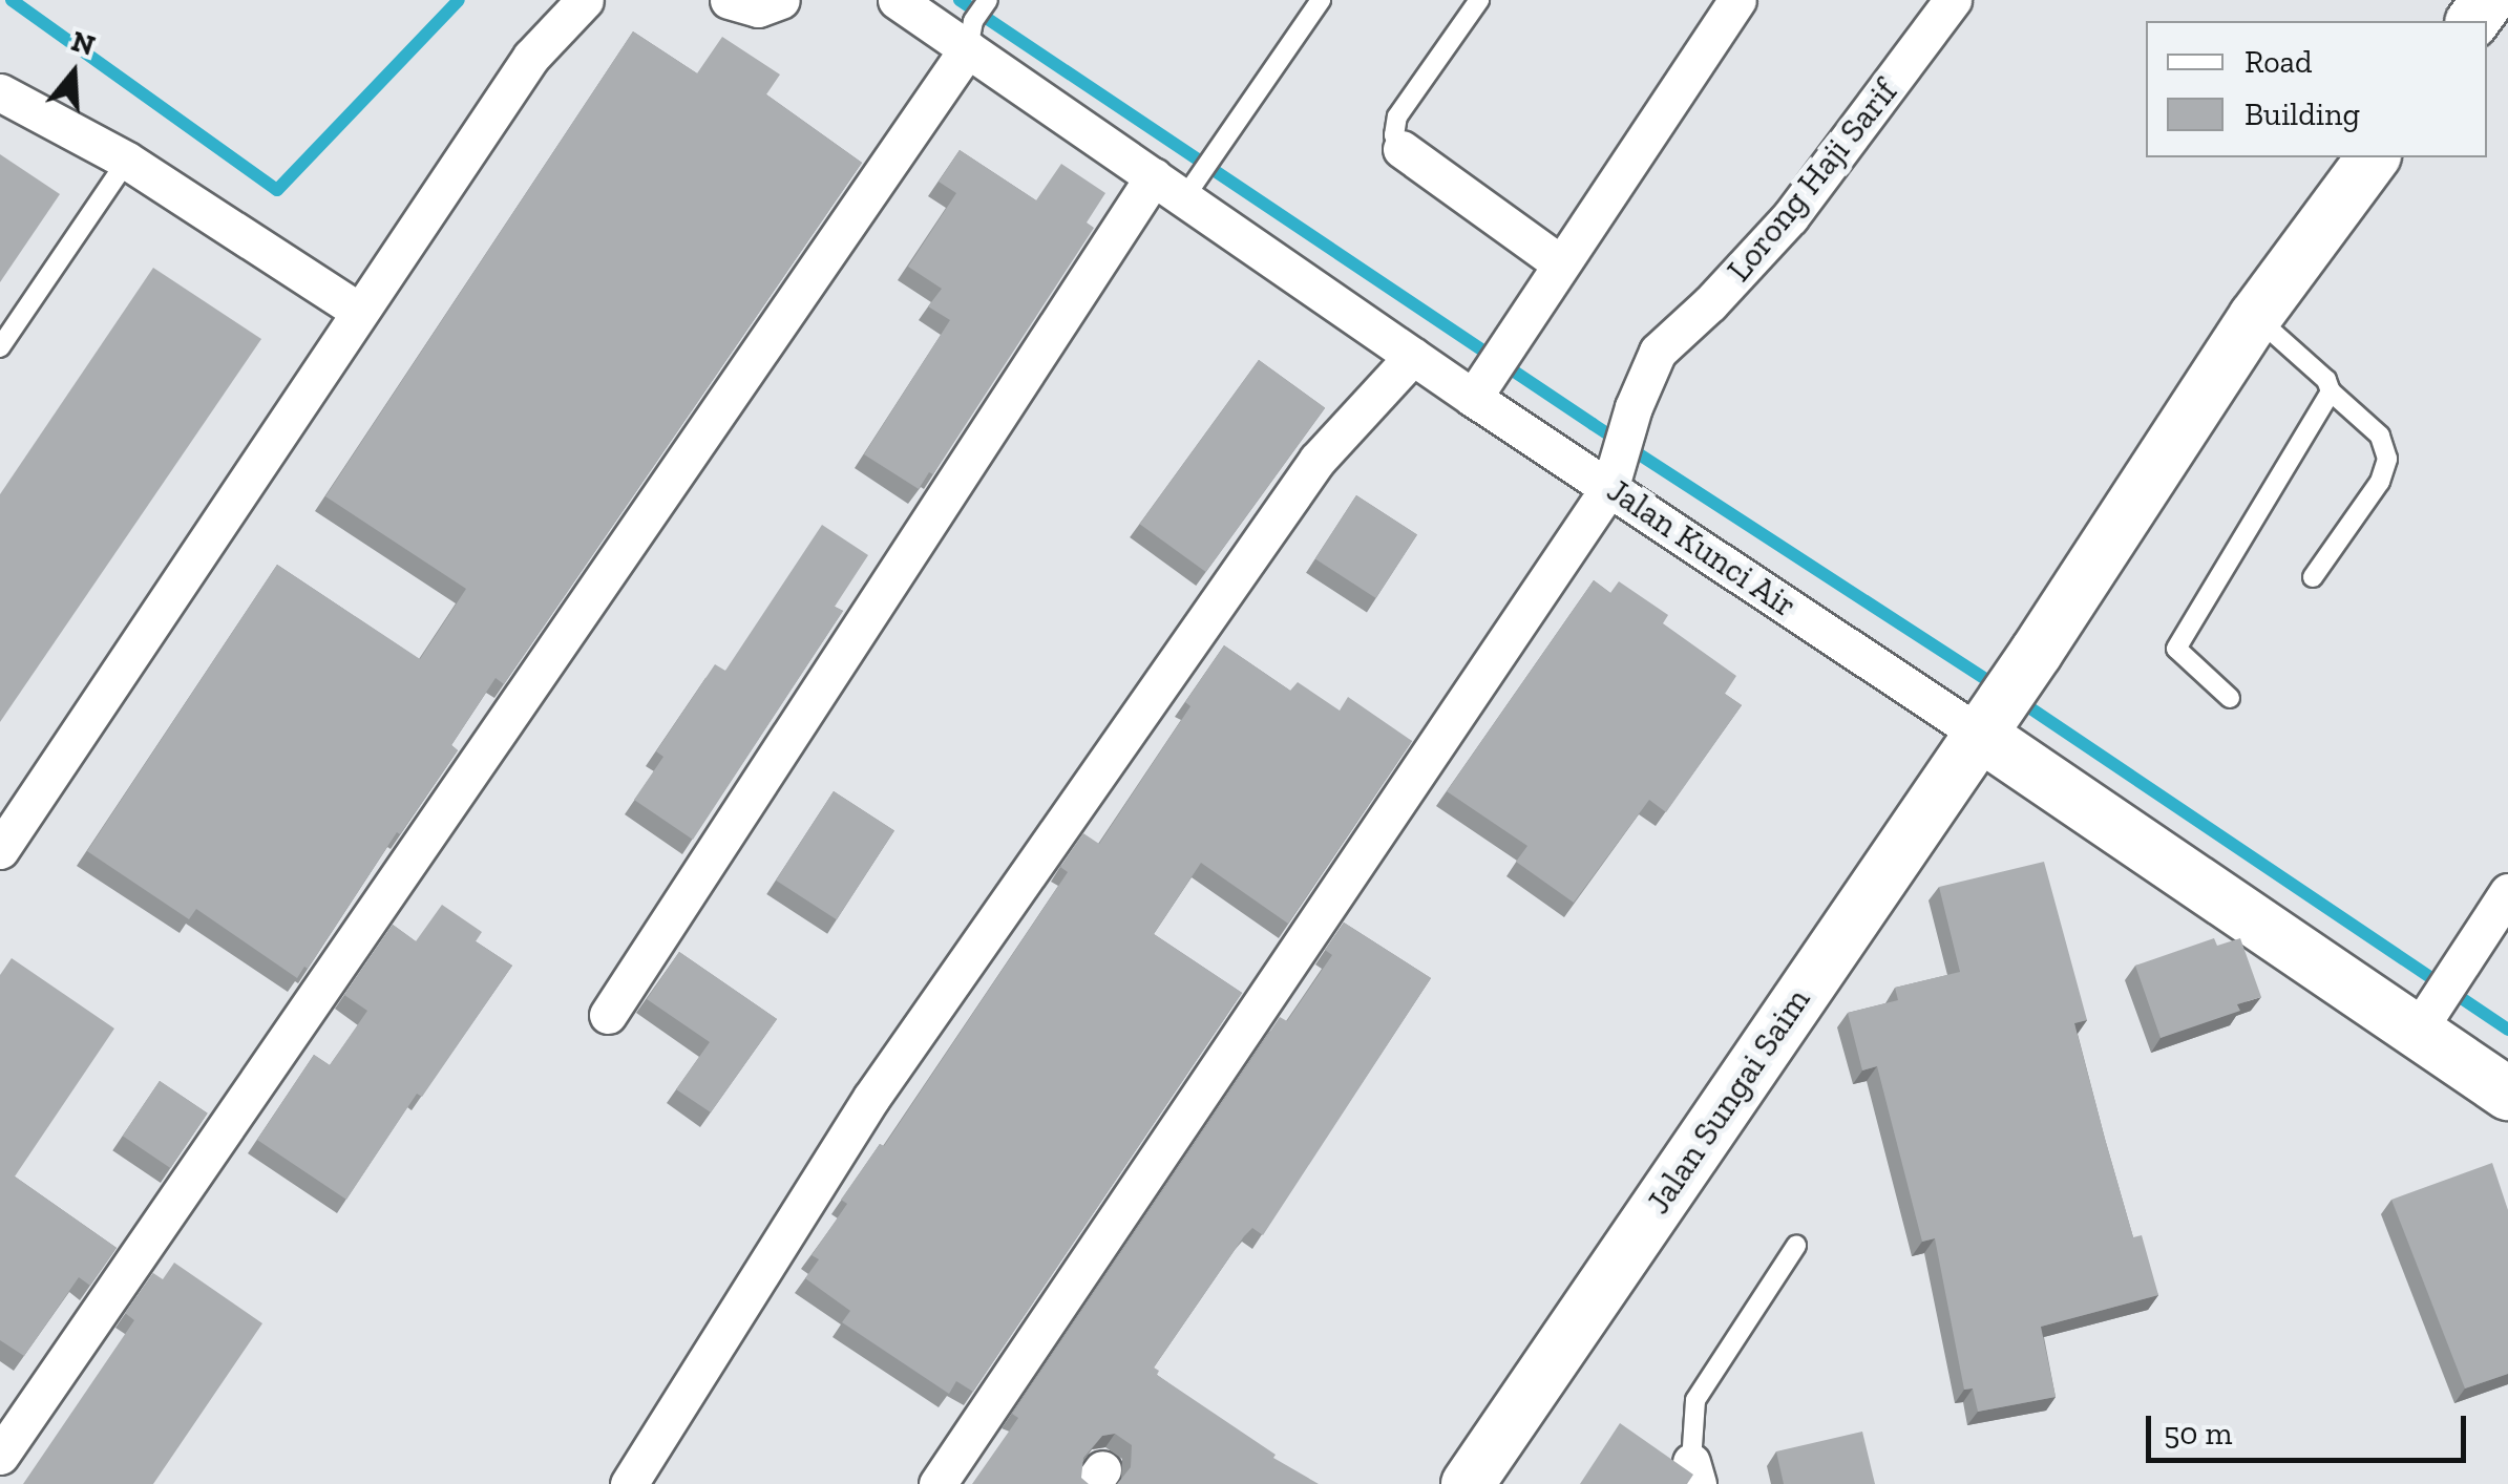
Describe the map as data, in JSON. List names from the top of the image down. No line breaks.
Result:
{"streets":{"street":["Lorong Haji Sarif","Jalan Kunci Air","Jalan Sungai Saim"]},"crossings":[["Lorong Haji Sarif","Jalan Kunci Air"],["Jalan Kunci Air","Jalan Sungai Saim"]],"legend":["Road","Building"],"scale_bar":"50 m","north":"top"}
